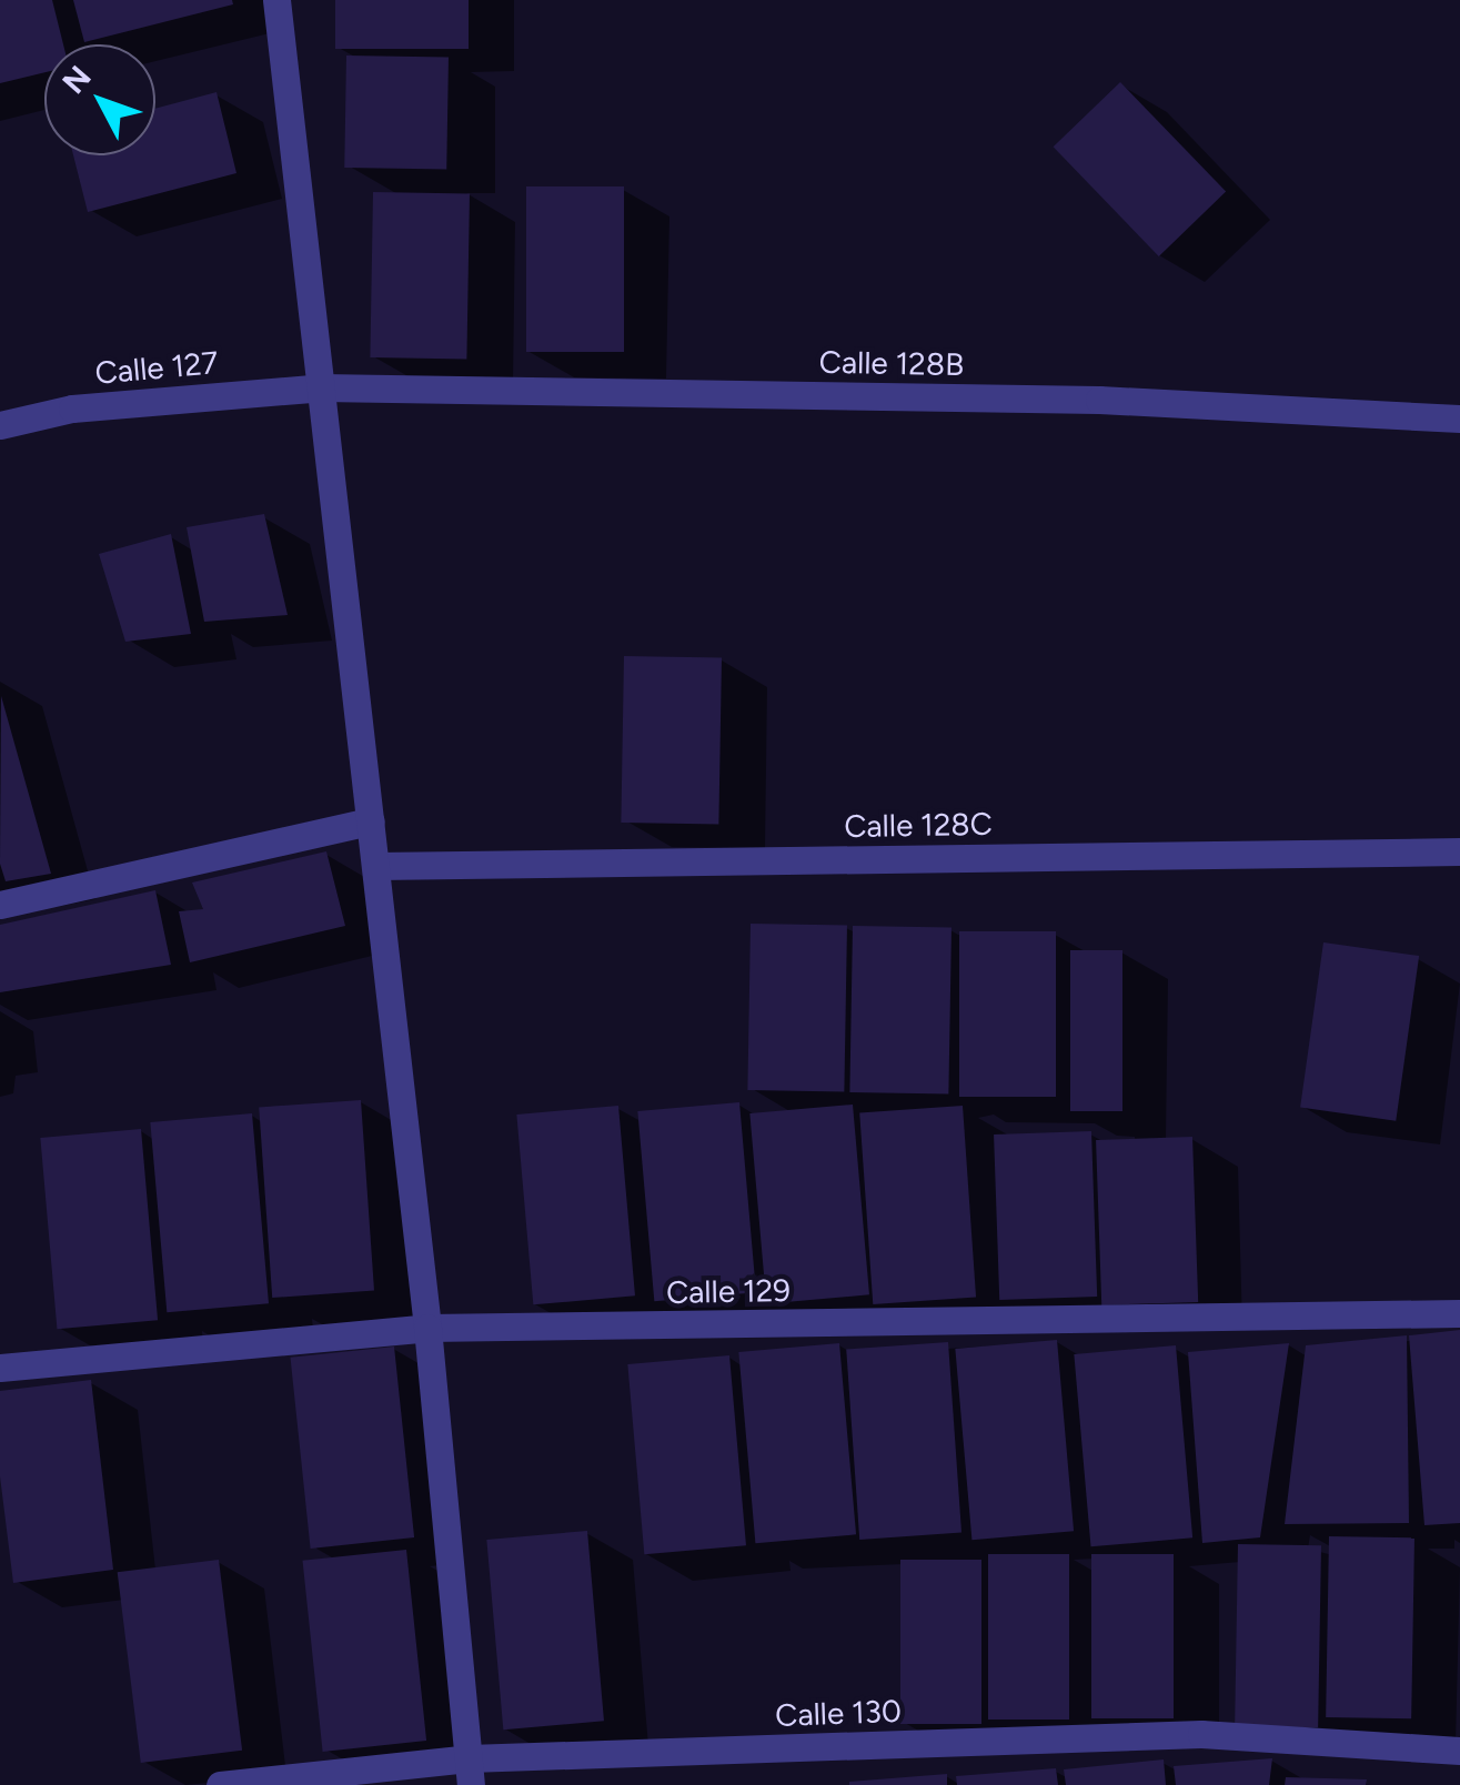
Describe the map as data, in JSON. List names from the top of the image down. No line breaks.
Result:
{"streets":{"street":["Calle 128B","Calle 127","Calle 128C","Calle 129","Calle 130"]},"crossings":[["Calle 128B","Calle 127"]],"north":"top left"}
